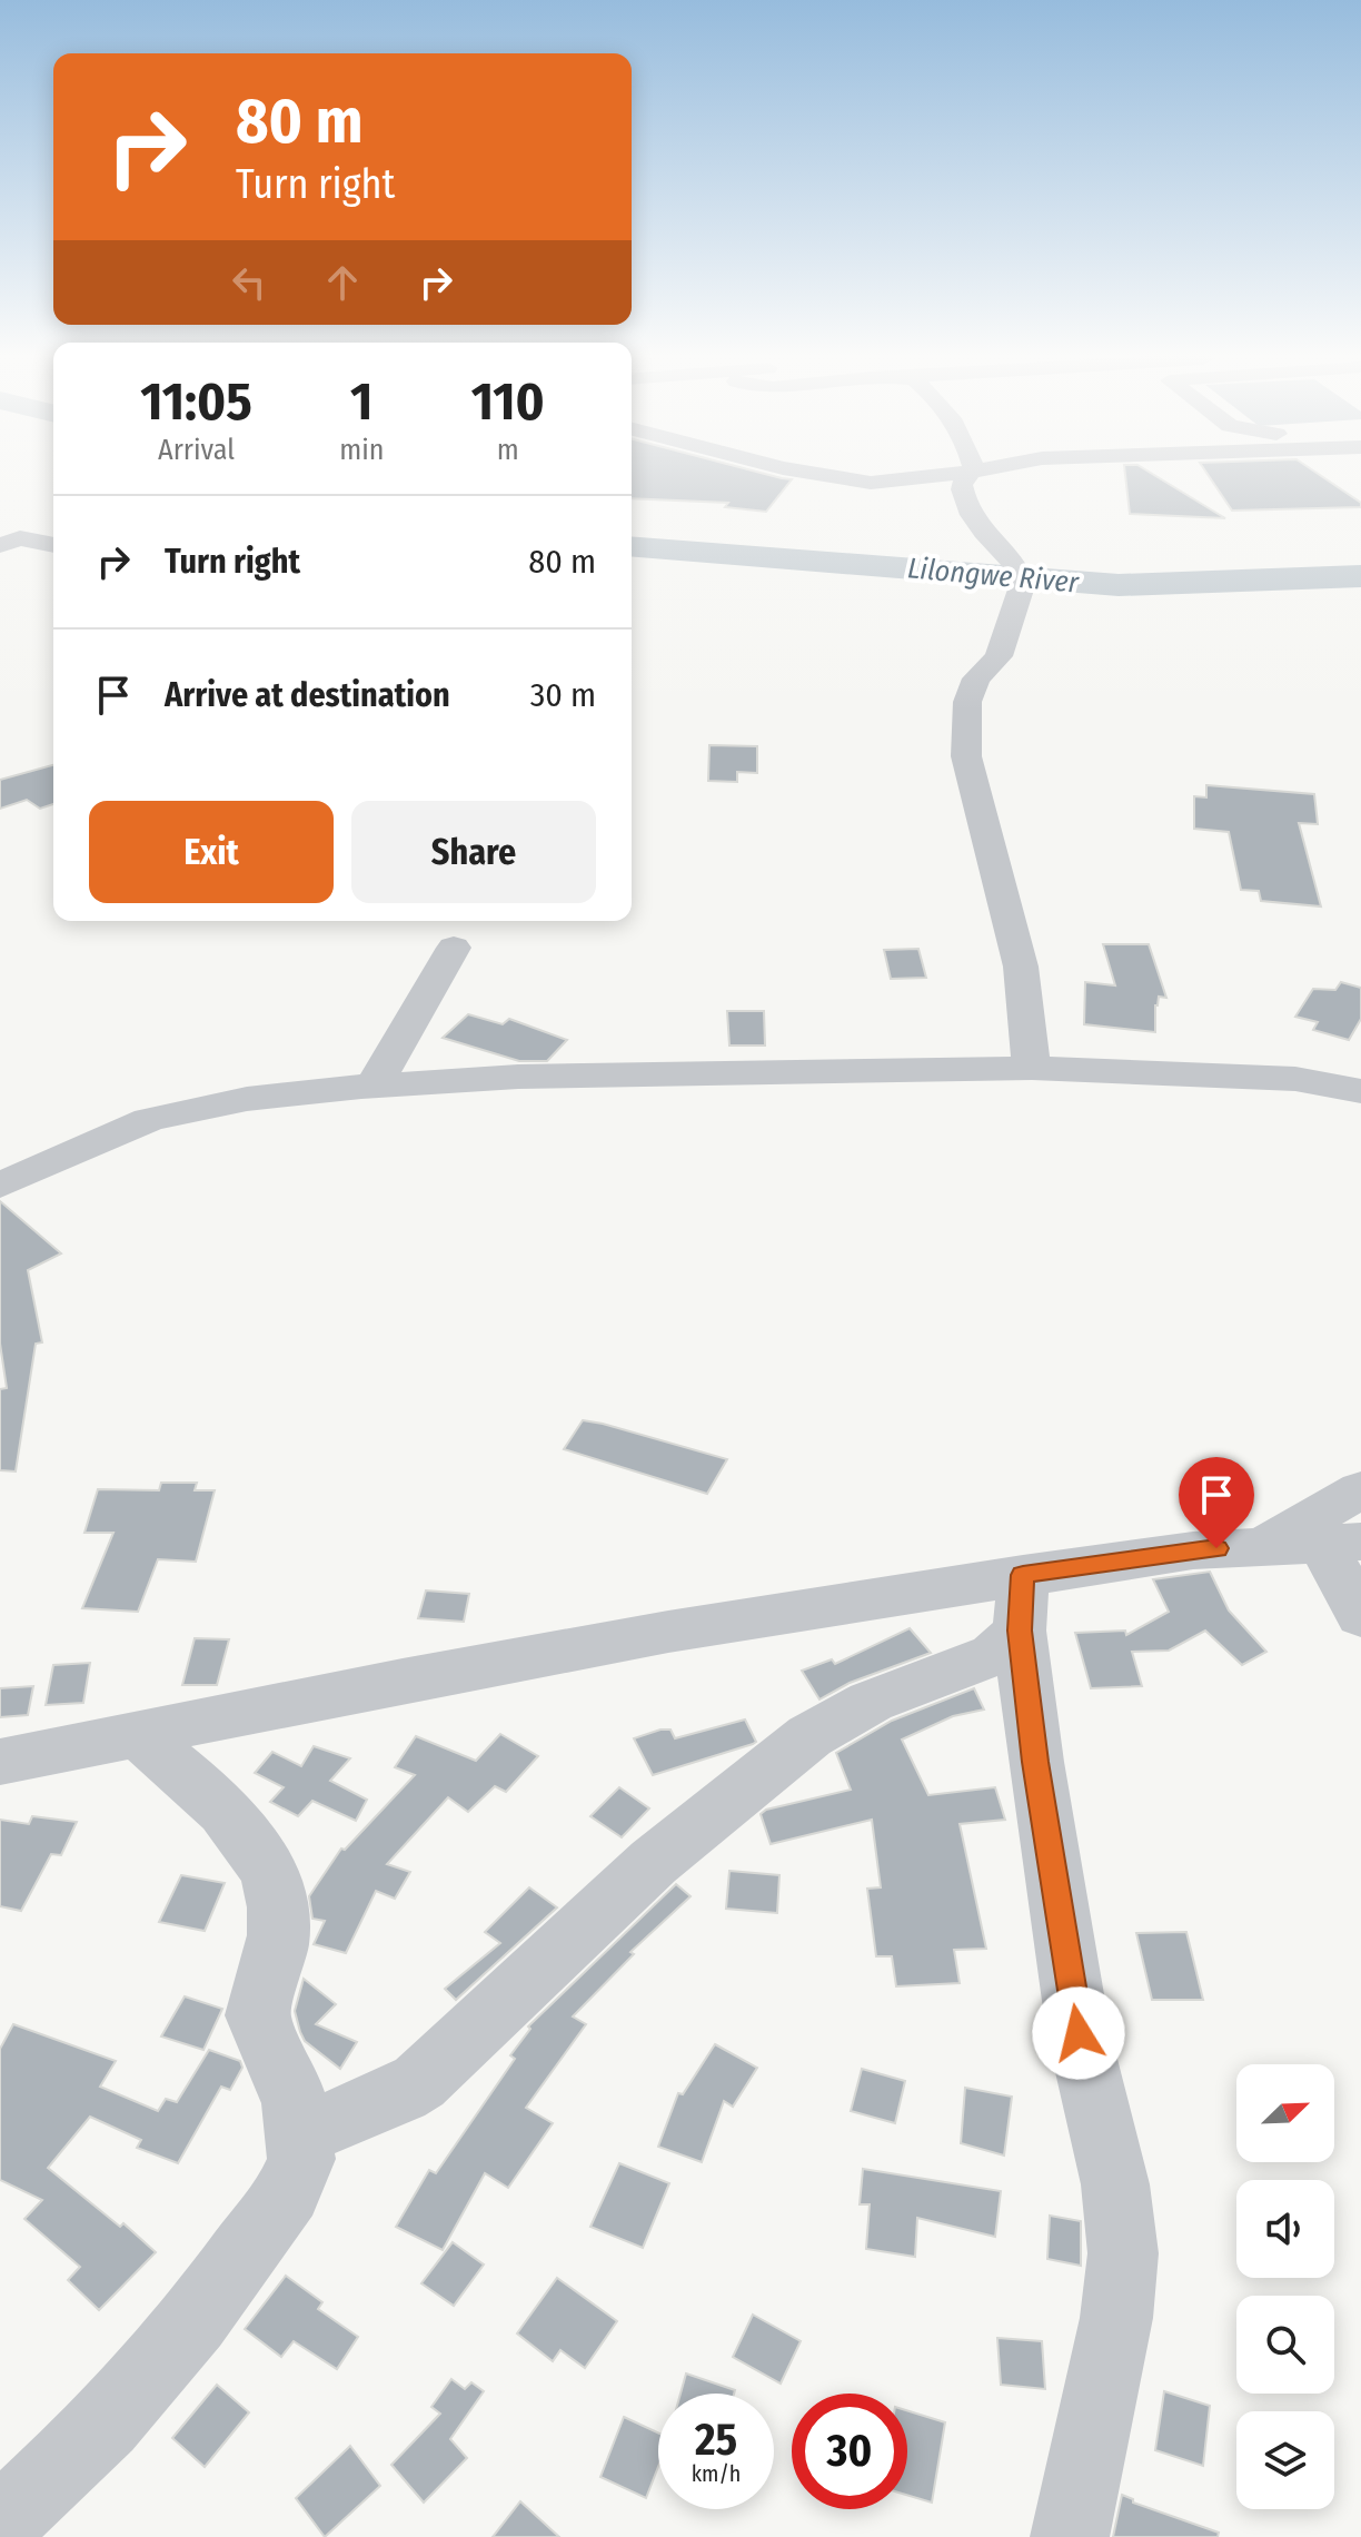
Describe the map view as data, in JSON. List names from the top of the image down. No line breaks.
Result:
{"water":["Lilongwe River"],"north":"top right","page":{"turn":["80 m","Turn right"],"eta":["11:05","Arrival","1","min","110","m"],"list":[{"name":"Turn right","value":"80 m"},{"name":"Arrive at destination","value":"30 m"}],"buttons":["Exit","Share"],"speed":"25 km/h","limit":"30"}}
